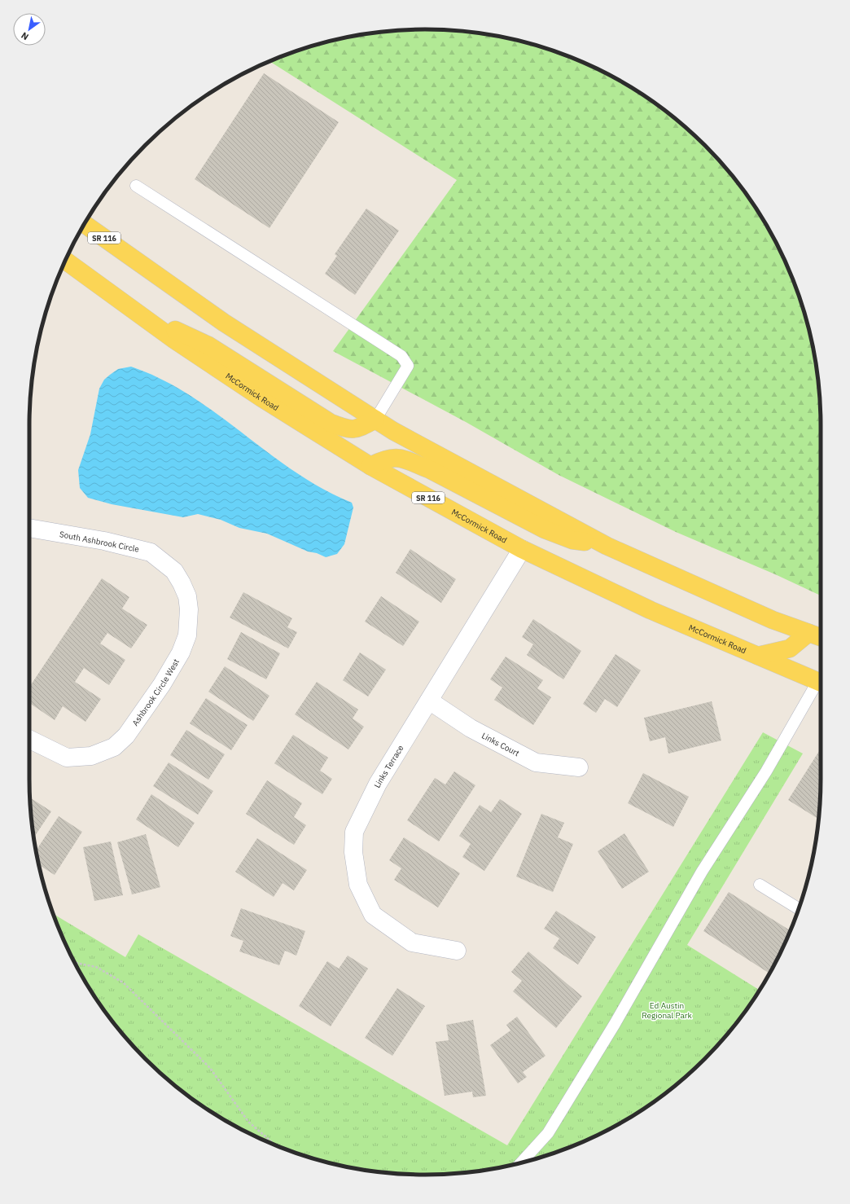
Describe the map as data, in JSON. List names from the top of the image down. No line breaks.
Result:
{"streets":{"main road":["SR 116","McCormick Road"],"street":["South Ashbrook Circle","Ashbrook Circle West","Links Court","Links Terrace"]},"crossings":[["McCormick Road","Links Terrace"],["South Ashbrook Circle","Ashbrook Circle West"],["Links Court","Links Terrace"]],"parks":["Ed Austin Regional Park"],"north":"bottom left"}
